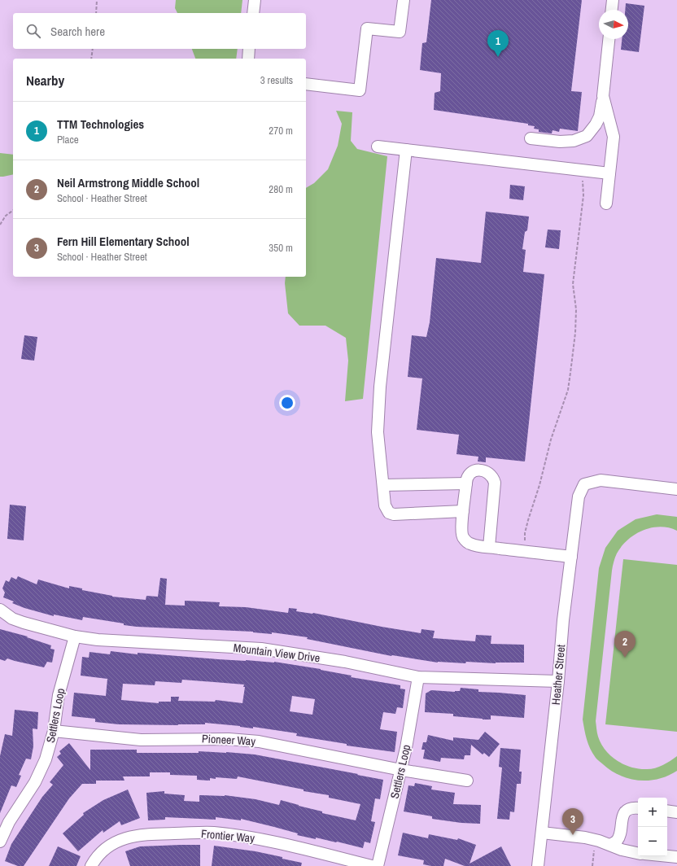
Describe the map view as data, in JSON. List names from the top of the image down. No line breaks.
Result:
{"streets":{"street":["Mountain View Drive","Heather Street","Settlers Loop","Pioneer Way","Frontier Way"]},"crossings":[["Mountain View Drive","Heather Street"],["Mountain View Drive","Settlers Loop"],["Settlers Loop","Pioneer Way"]],"north":"right","page":{"search":"Search here","pins":["1","2","3"],"heading":["Nearby","3 results"],"list":[{"mark":"1","name":"TTM Technologies","note":"Place","value":"270 m"},{"mark":"2","name":"Neil Armstrong Middle School","note":"School · Heather Street","value":"280 m"},{"mark":"3","name":"Fern Hill Elementary School","note":"School · Heather Street","value":"350 m"}],"map_buttons":["+","−"]}}
